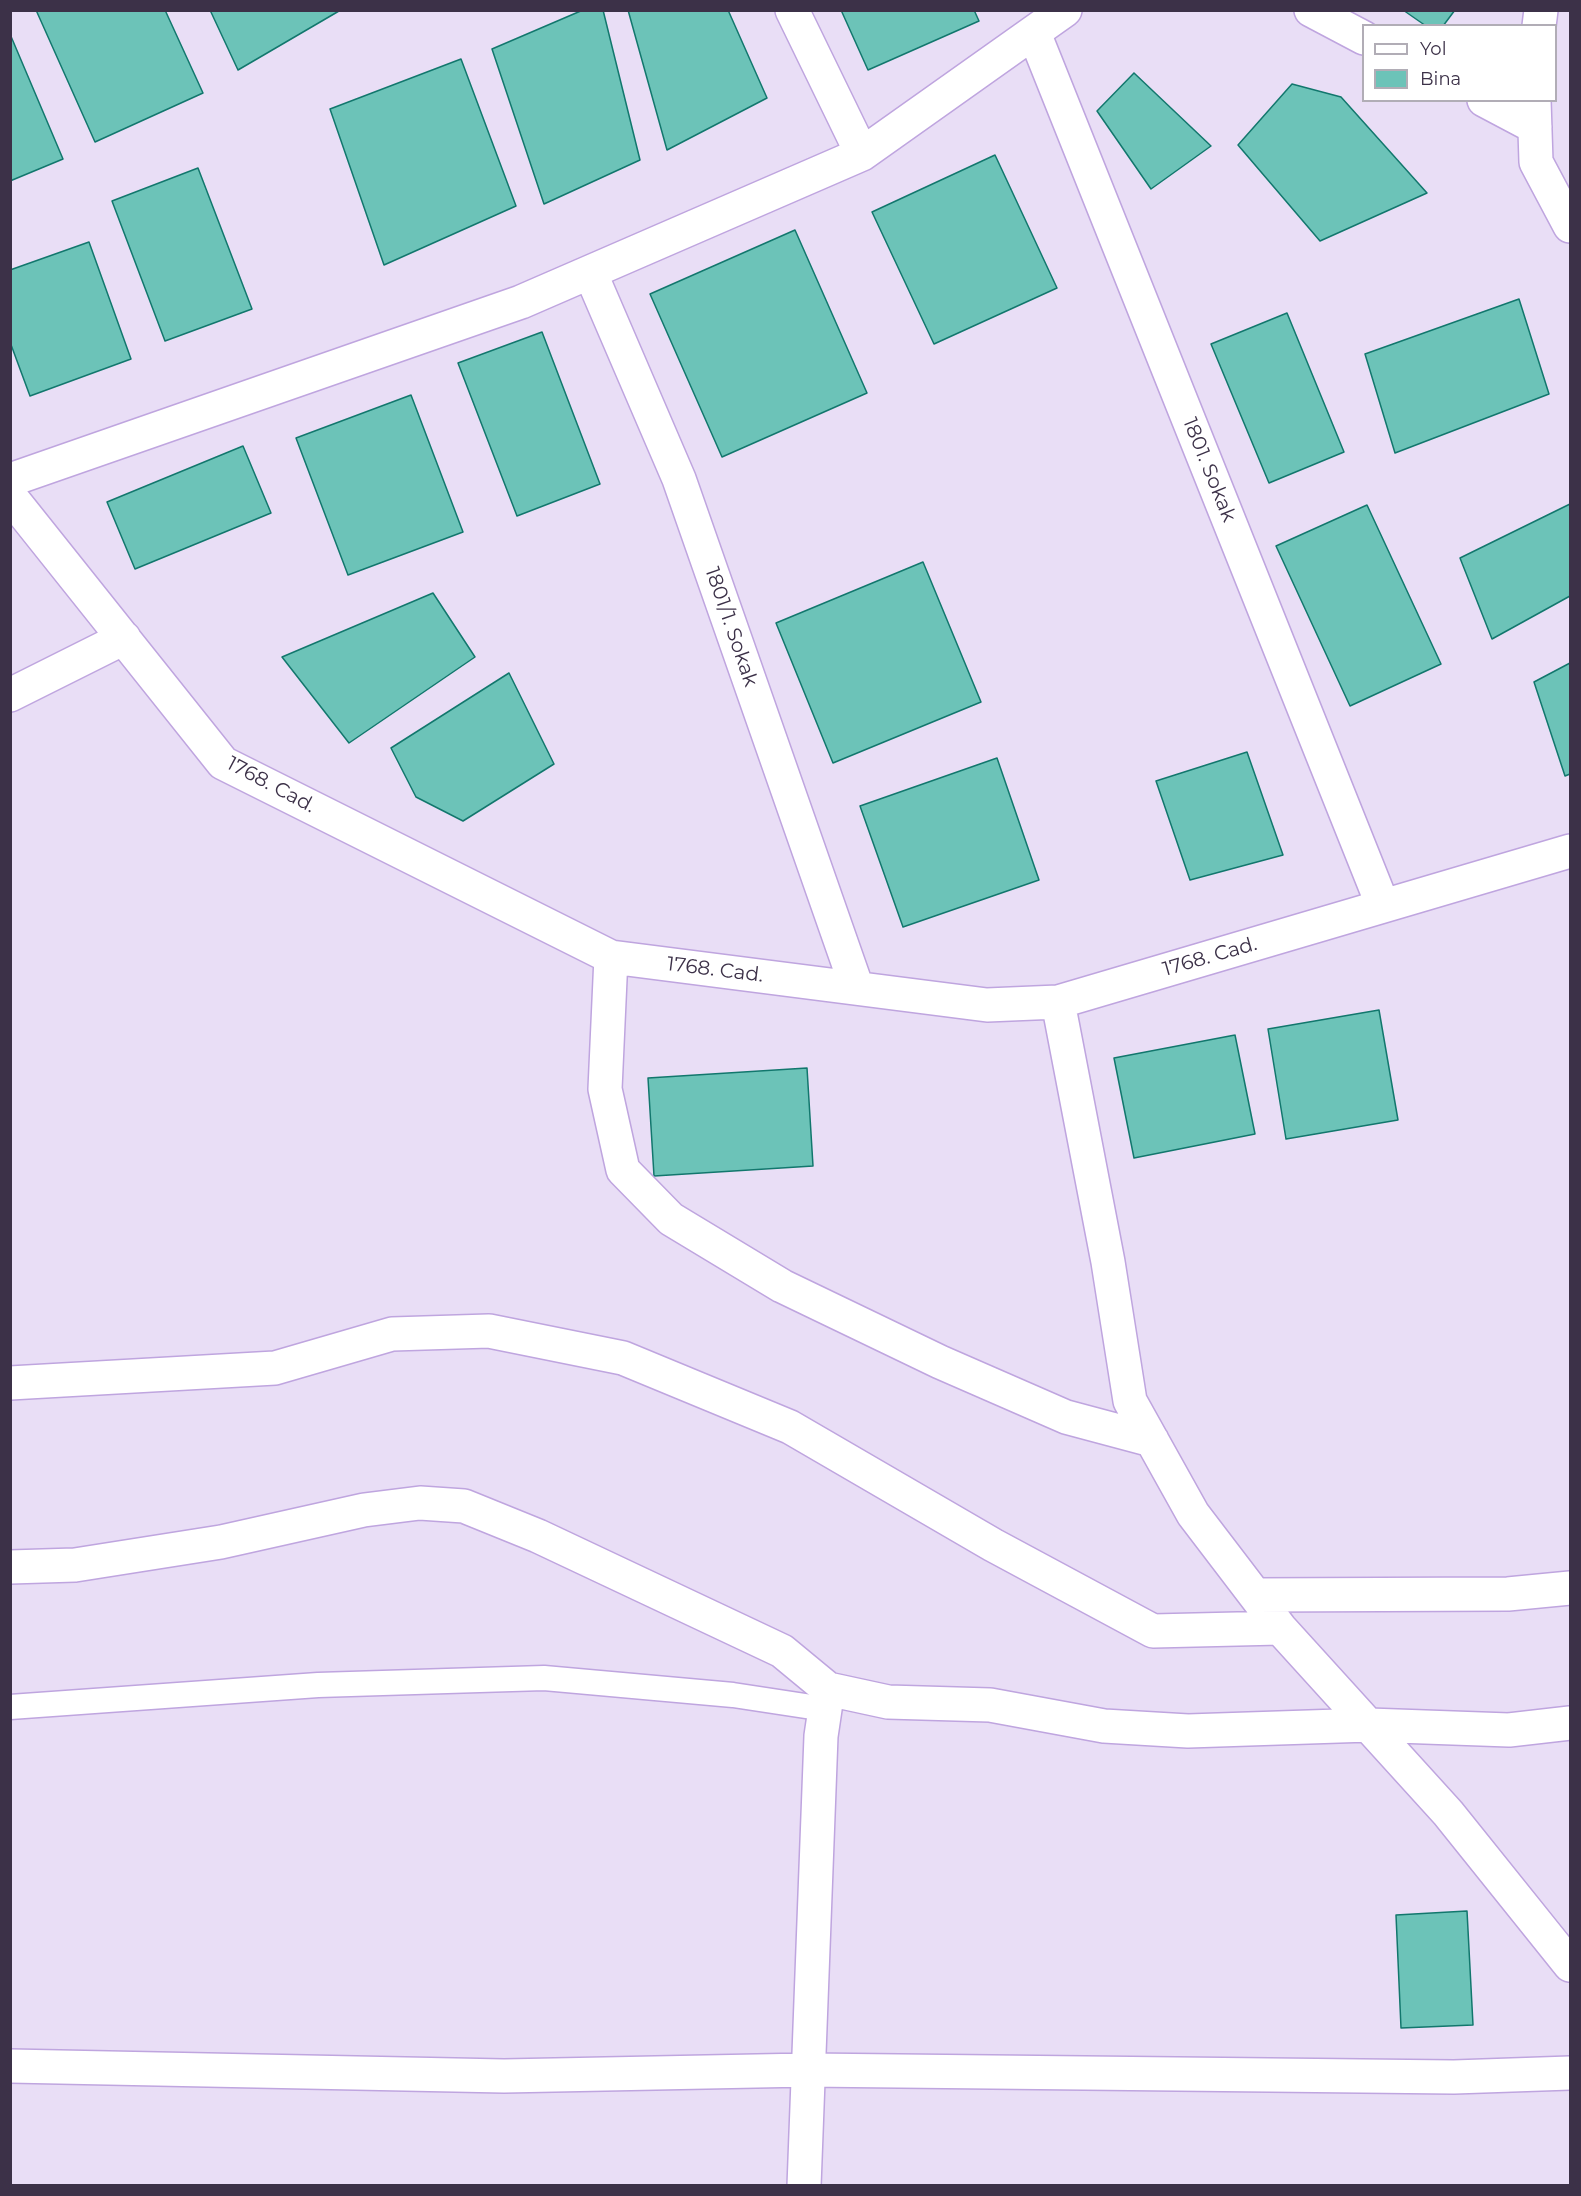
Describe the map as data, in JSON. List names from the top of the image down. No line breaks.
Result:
{"streets":{"street":["1801. Sokak","1801/1. Sokak","1768. Cad."]},"crossings":[["1801. Sokak","1768. Cad."],["1801/1. Sokak","1768. Cad."]],"legend":["Yol","Bina"]}
